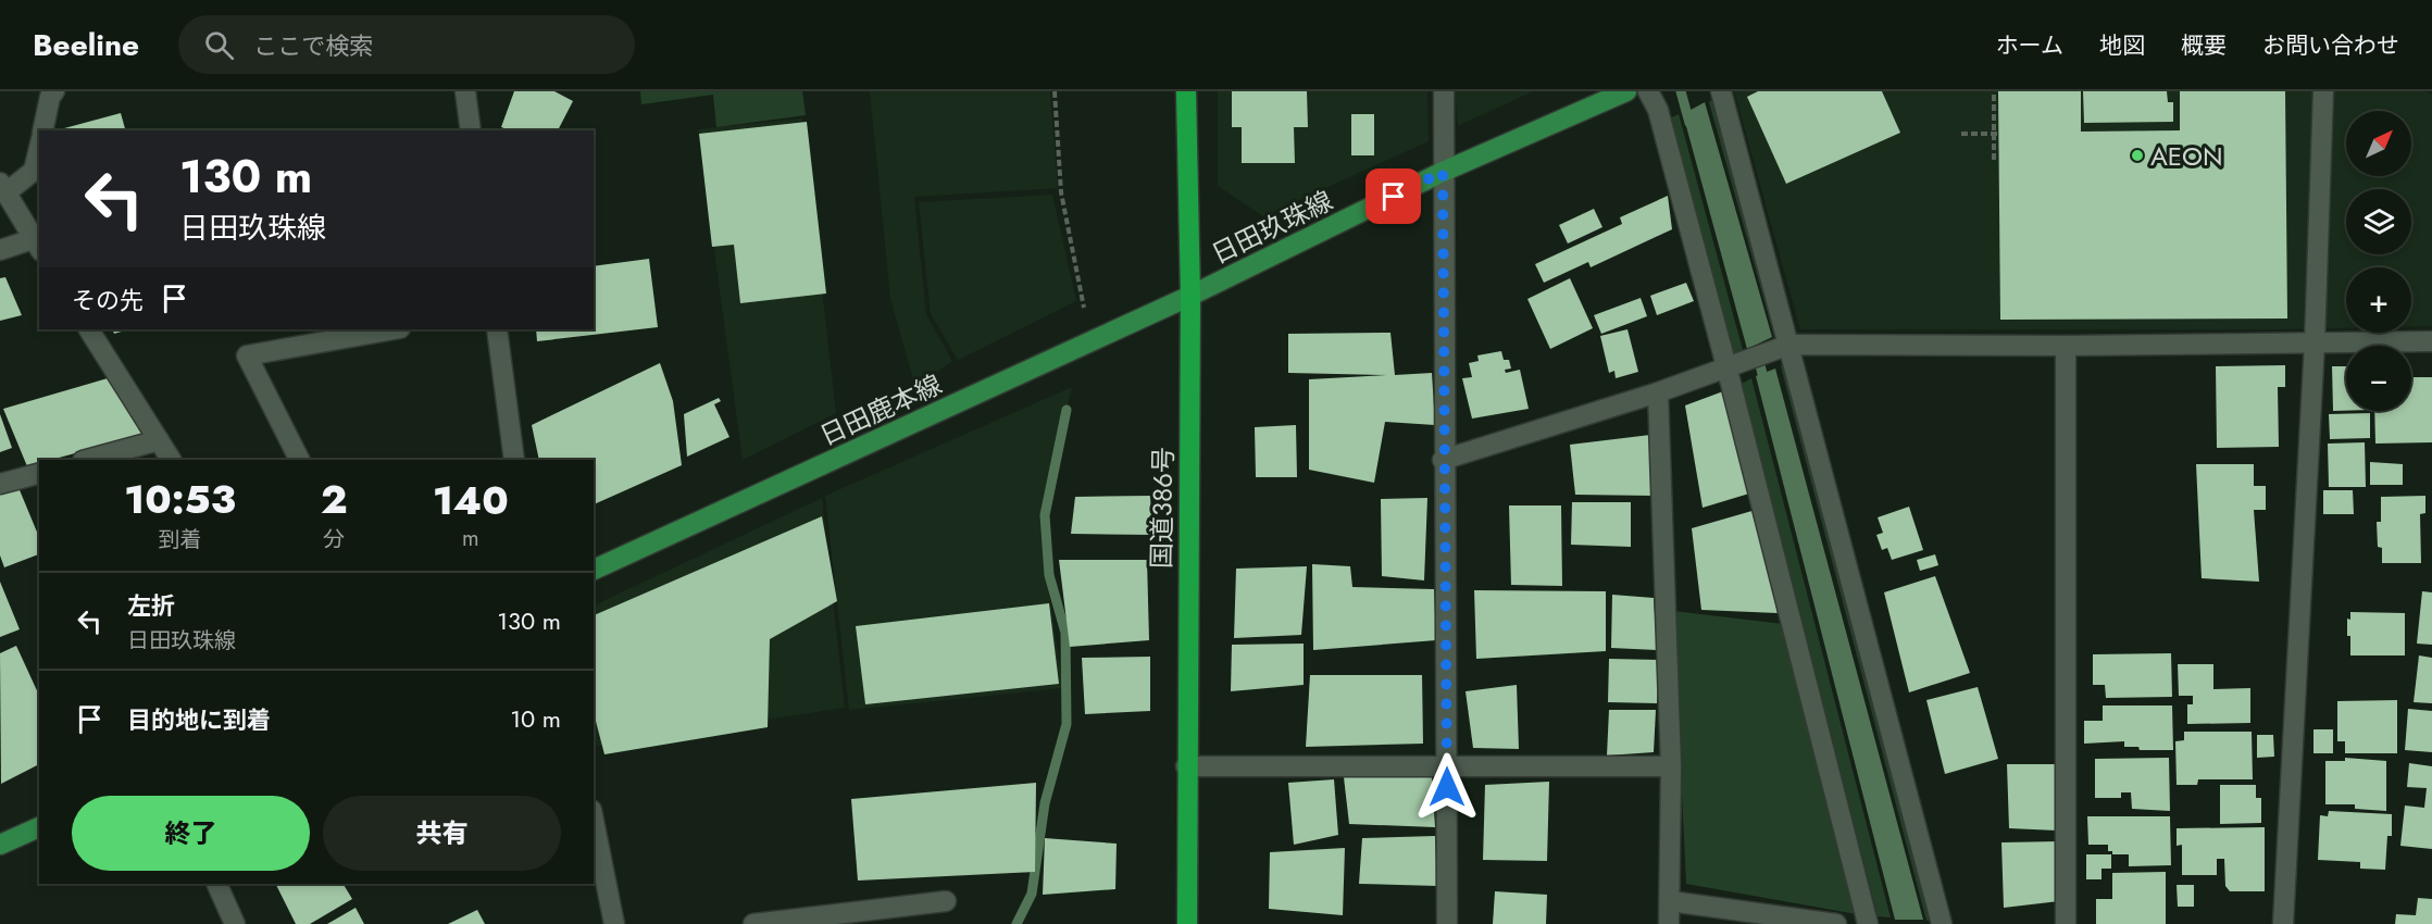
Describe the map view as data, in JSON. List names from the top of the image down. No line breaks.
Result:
{"streets":{"highway":["国道386号"],"main road":["日田玖珠線","日田鹿本線"]},"crossings":[["日田玖珠線","日田鹿本線"],["日田玖珠線","国道386号"],["日田鹿本線","国道386号"]],"places":["AEON"],"north":"top right","page":{"header":"Beeline","search":"ここで検索","nav":["ホーム","地図","概要","お問い合わせ"],"map_buttons":["+","−"],"turn":["130 m","日田玖珠線"],"then":"その先","eta":["10:53","到着","2","分","140","m"],"list":[{"name":"左折","note":"日田玖珠線","value":"130 m"},{"name":"目的地に到着","value":"10 m"}],"buttons":["終了","共有"]}}
